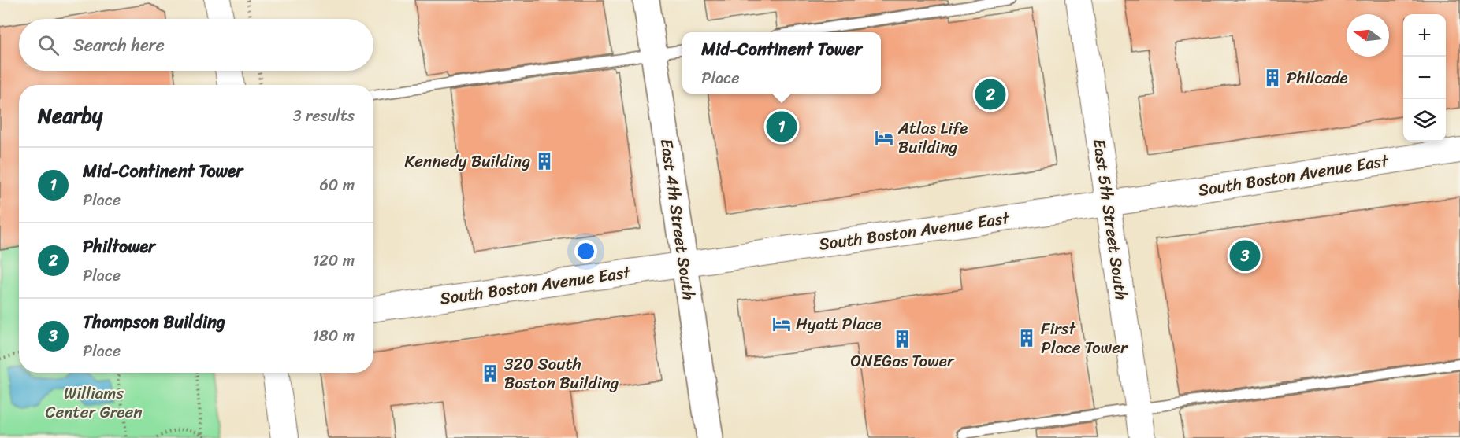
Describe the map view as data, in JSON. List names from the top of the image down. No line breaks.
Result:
{"streets":{"main road":["East 4th Street South"],"street":["South Boston Avenue East","East 5th Street South"]},"crossings":[["South Boston Avenue East","East 4th Street South"],["South Boston Avenue East","East 5th Street South"]],"parks":["Williams Center Green"],"places":{"building":["Philcade","Kennedy Building","First Place Tower","ONEGas Tower","320 South Boston Building"],"hotel":["Atlas Life Building","Hyatt Place"]},"north":"left","page":{"map_buttons":["+","−"],"search":"Search here","popup":["Mid-Continent Tower","Place"],"pins":["2","1","3"],"heading":["Nearby","3 results"],"list":[{"mark":"1","name":"Mid-Continent Tower","note":"Place","value":"60 m"},{"mark":"2","name":"Philtower","note":"Place","value":"120 m"},{"mark":"3","name":"Thompson Building","note":"Place","value":"180 m"}]}}
